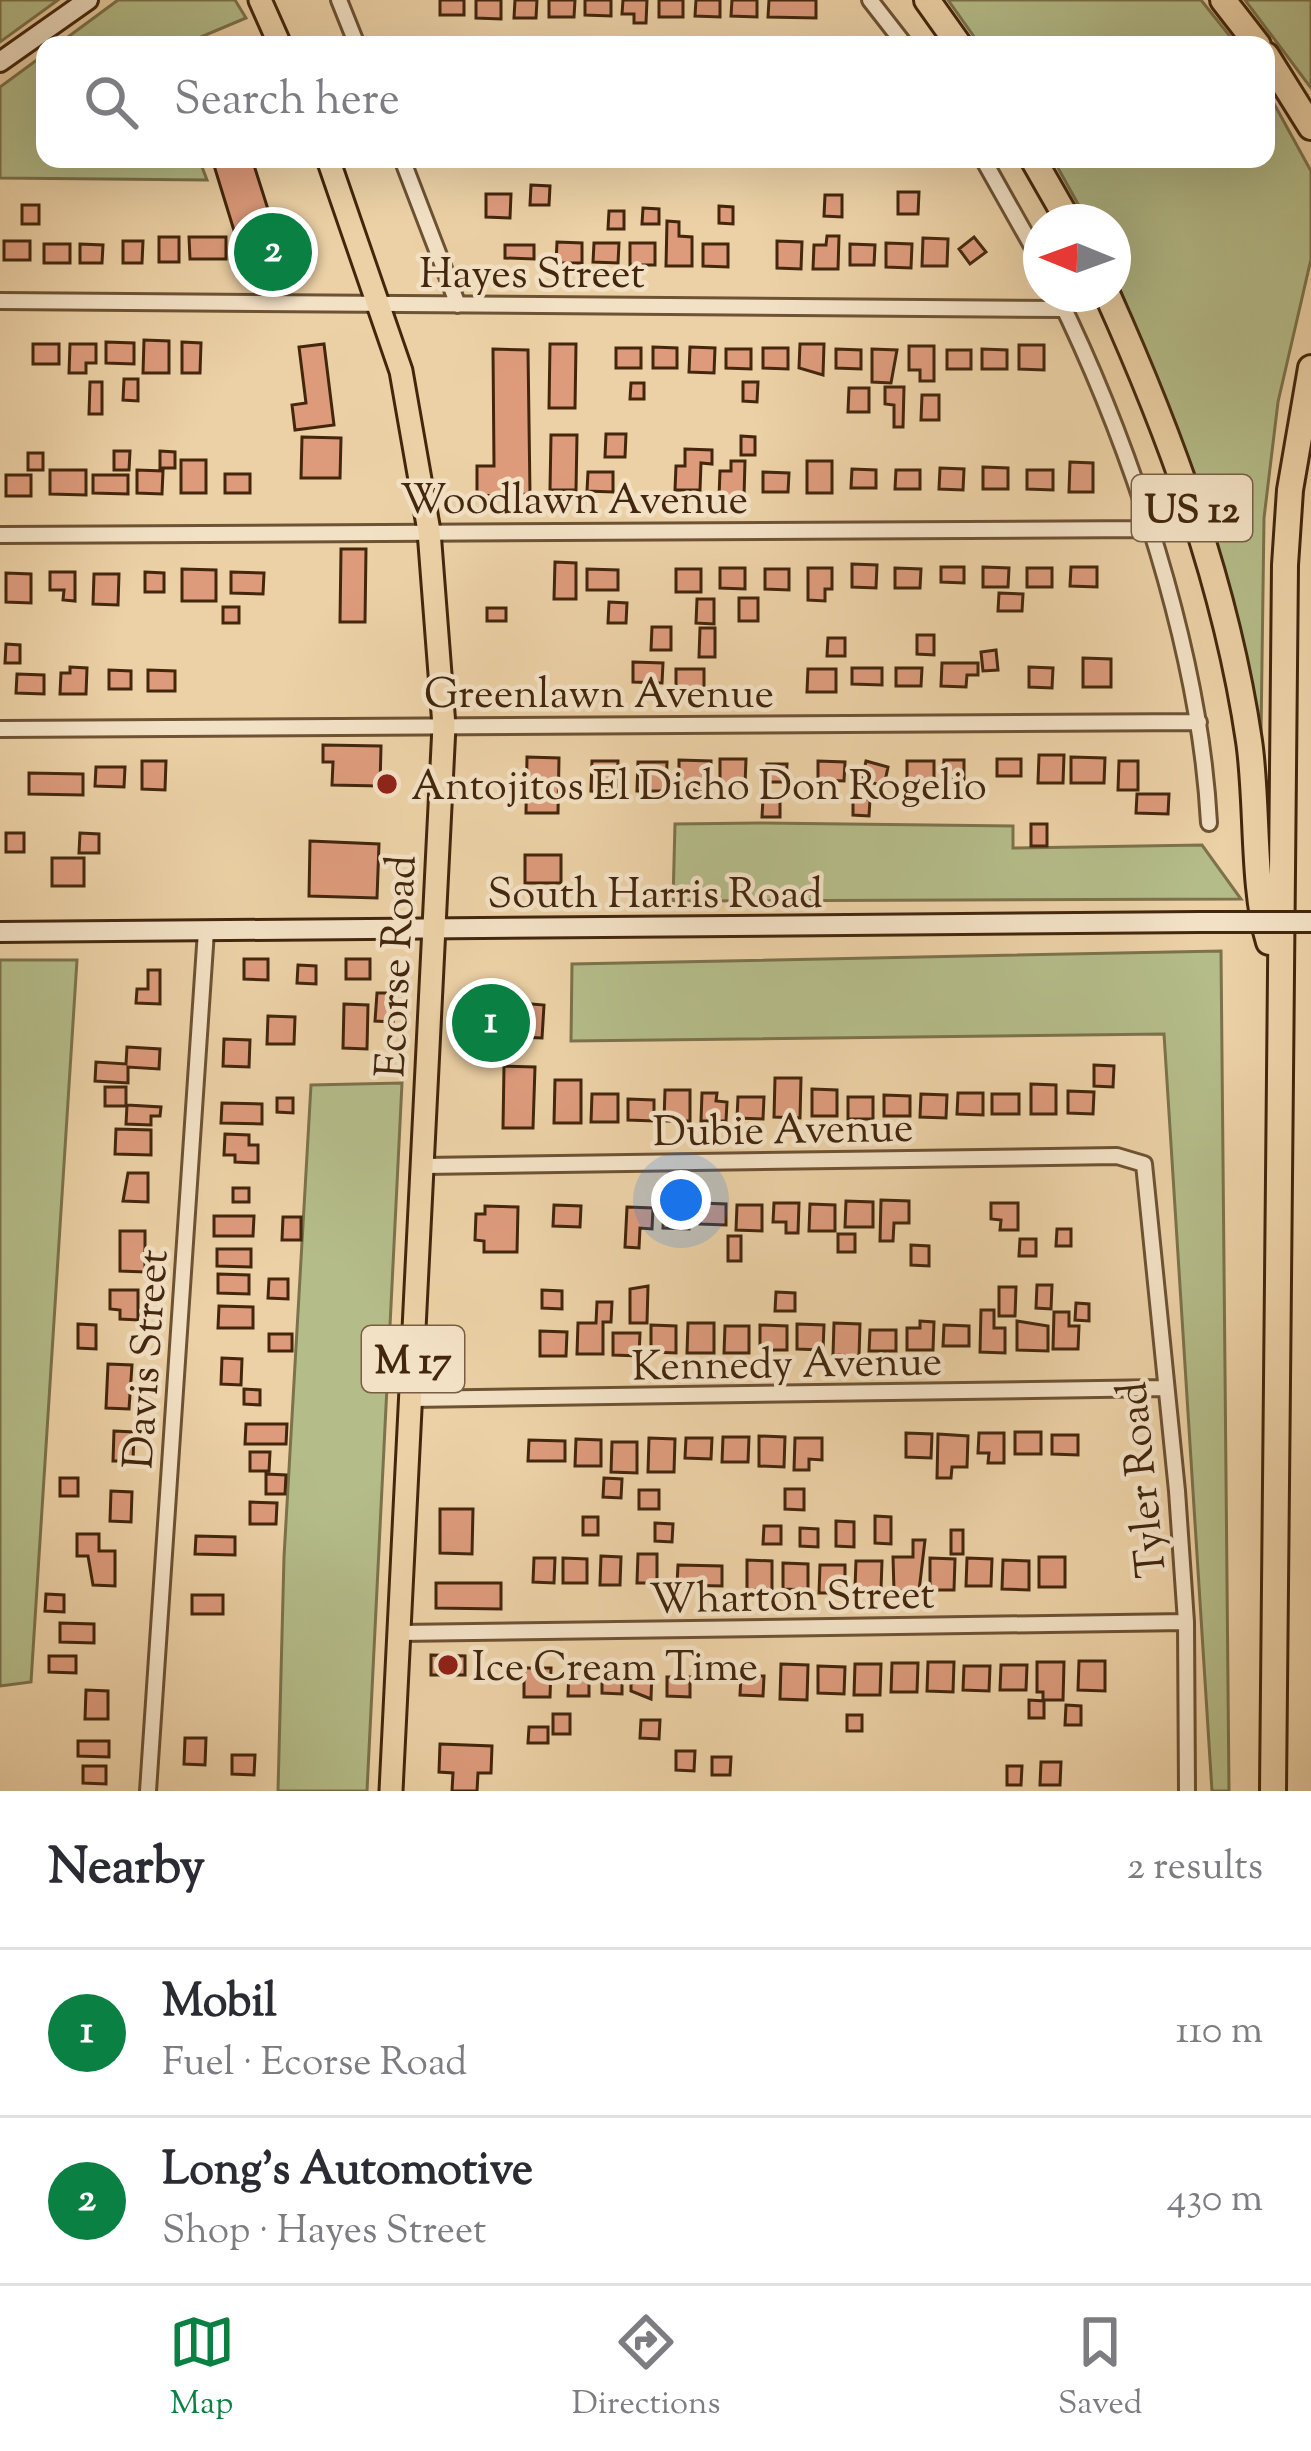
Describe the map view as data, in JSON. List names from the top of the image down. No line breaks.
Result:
{"streets":{"highway":["US 12"],"main road":["South Harris Road","Ecorse Road","M 17"],"street":["Hayes Street","Woodlawn Avenue","Greenlawn Avenue","Dubie Avenue","Davis Street","Kennedy Avenue","Tyler Road","Wharton Street"]},"crossings":[["Hayes Street","Ecorse Road"],["Woodlawn Avenue","Ecorse Road"],["Greenlawn Avenue","Ecorse Road"],["South Harris Road","Ecorse Road"],["South Harris Road","Davis Street"],["Ecorse Road","Dubie Avenue"],["Ecorse Road","Kennedy Avenue"],["Ecorse Road","Wharton Street"],["Dubie Avenue","Tyler Road"],["Kennedy Avenue","Tyler Road"],["Tyler Road","Wharton Street"]],"places":["Antojitos El Dicho Don Rogelio","Ice Cream Time"],"north":"left","page":{"search":"Search here","pins":["2","1"],"heading":["Nearby","2 results"],"list":[{"mark":"1","name":"Mobil","note":"Fuel · Ecorse Road","value":"110 m"},{"mark":"2","name":"Long’s Automotive","note":"Shop · Hayes Street","value":"430 m"}],"nav":["Map","Directions","Saved"]}}
